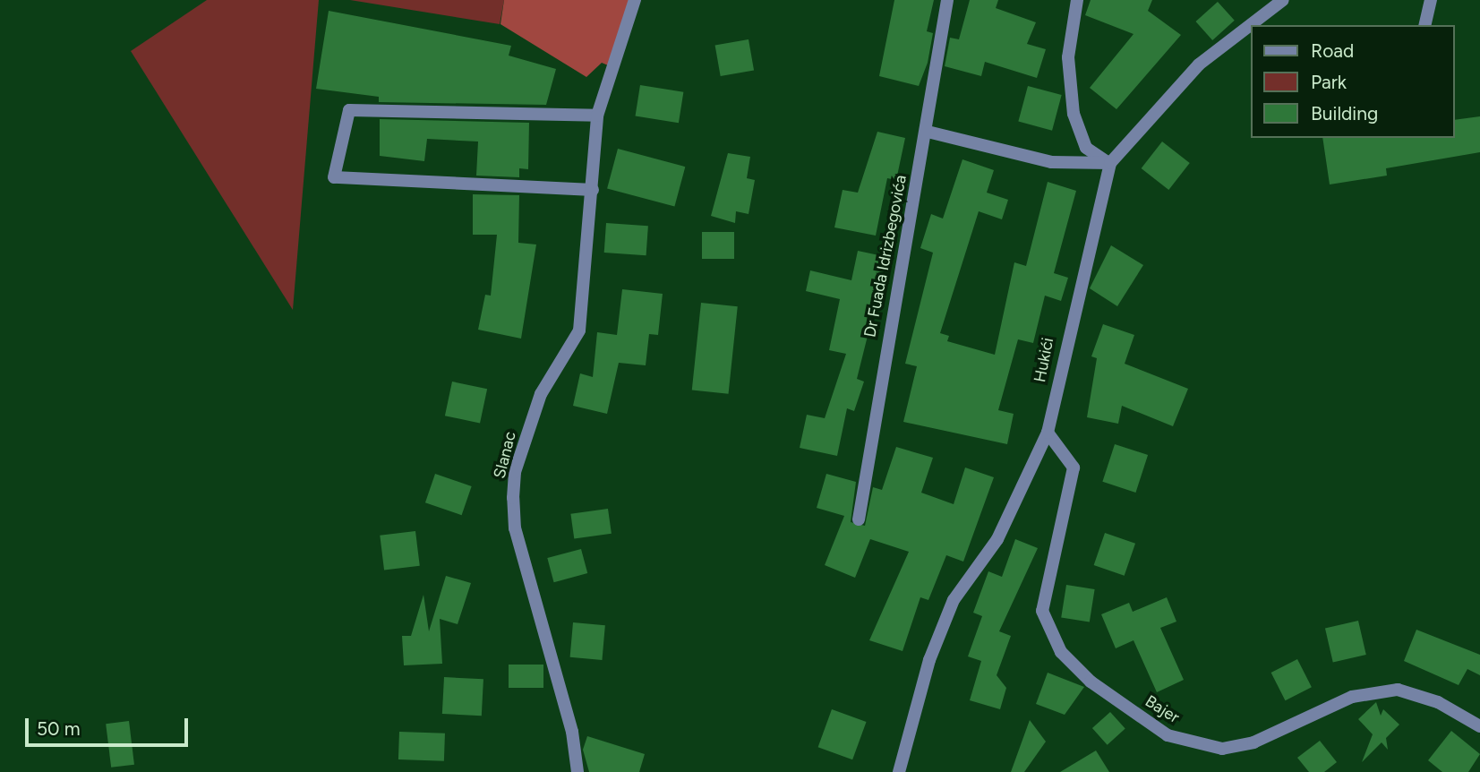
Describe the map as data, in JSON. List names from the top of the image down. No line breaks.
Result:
{"streets":{"street":["Dr Fuada Idrizbegovića","Hukići","Slanac","Bajer"]},"crossings":[["Hukići","Bajer"]],"legend":["Road","Park","Building"],"scale_bar":"50 m"}
